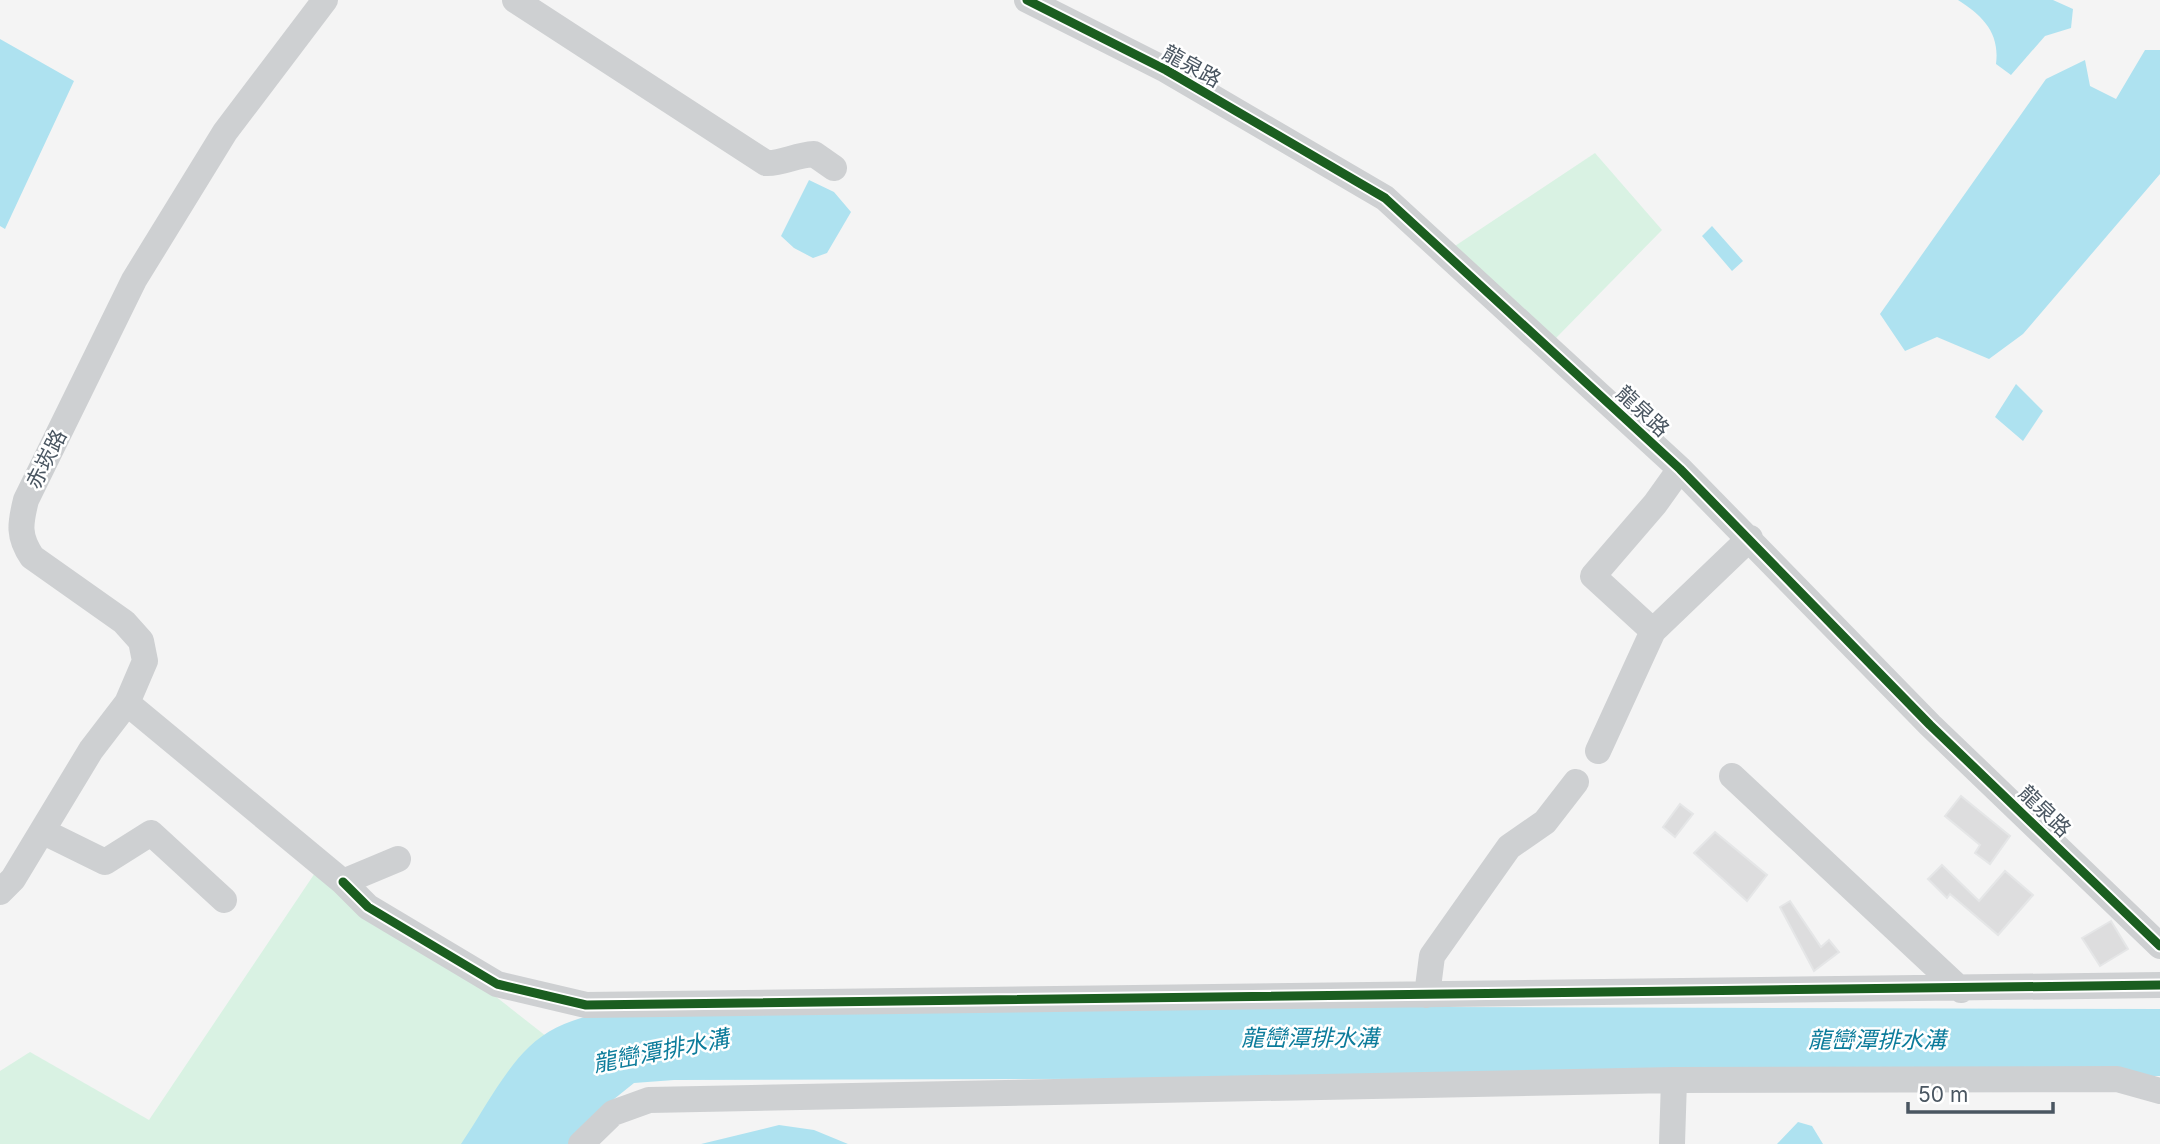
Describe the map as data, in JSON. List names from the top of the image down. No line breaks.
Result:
{"streets":{"street":["龍泉路","赤崁路"]},"water":["龍巒潭排水溝"],"scale_bar":"50 m"}
